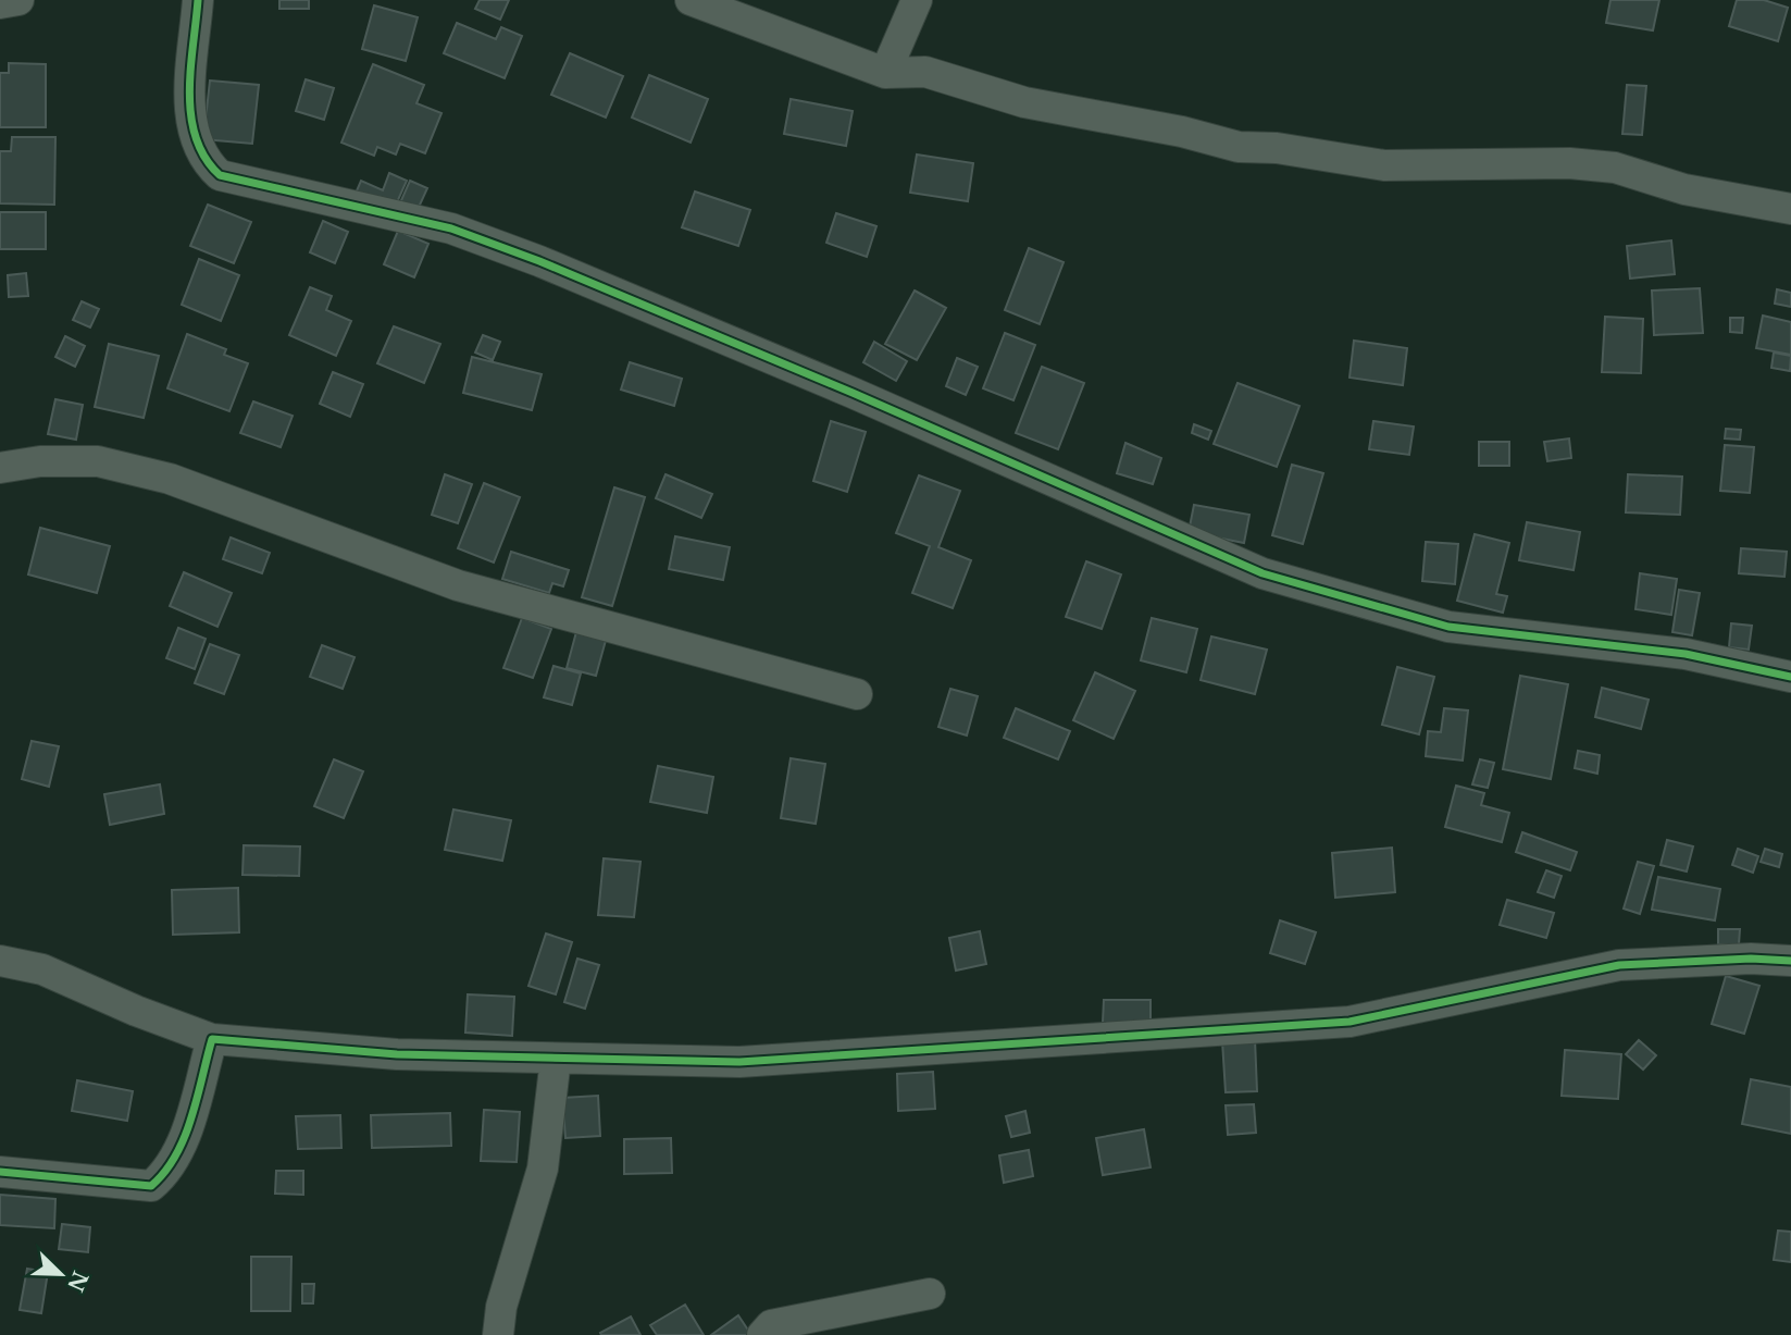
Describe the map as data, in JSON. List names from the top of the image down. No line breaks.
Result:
{"north":"bottom right"}
